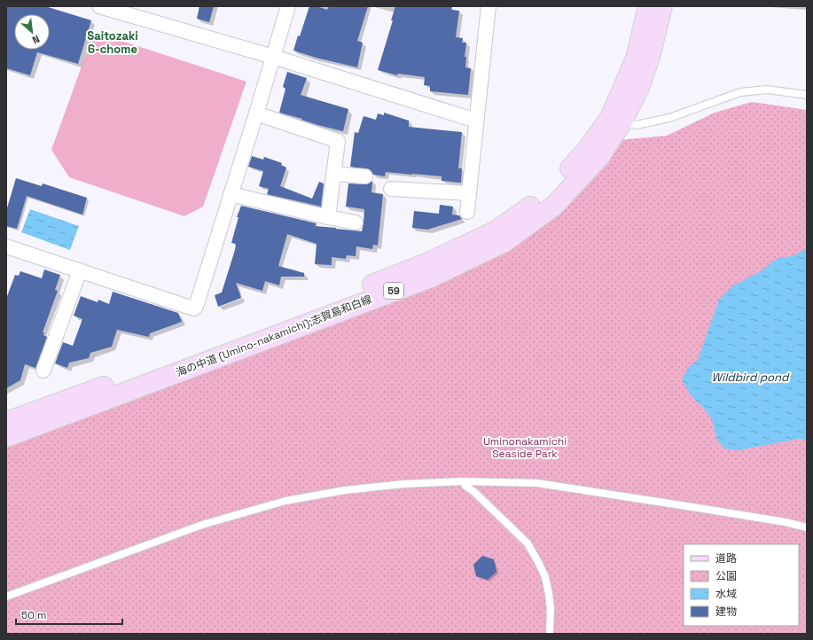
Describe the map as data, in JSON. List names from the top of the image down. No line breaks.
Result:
{"streets":{"main road":["59","海の中道 (Umino-nakamichi);志賀島和白線"]},"districts":["Saitozaki 6-chome"],"water":["Wildbird pond"],"parks":["Uminonakamichi Seaside Park"],"legend":["道路","公園","水域","建物"],"scale_bar":"50 m","north":"bottom right"}
